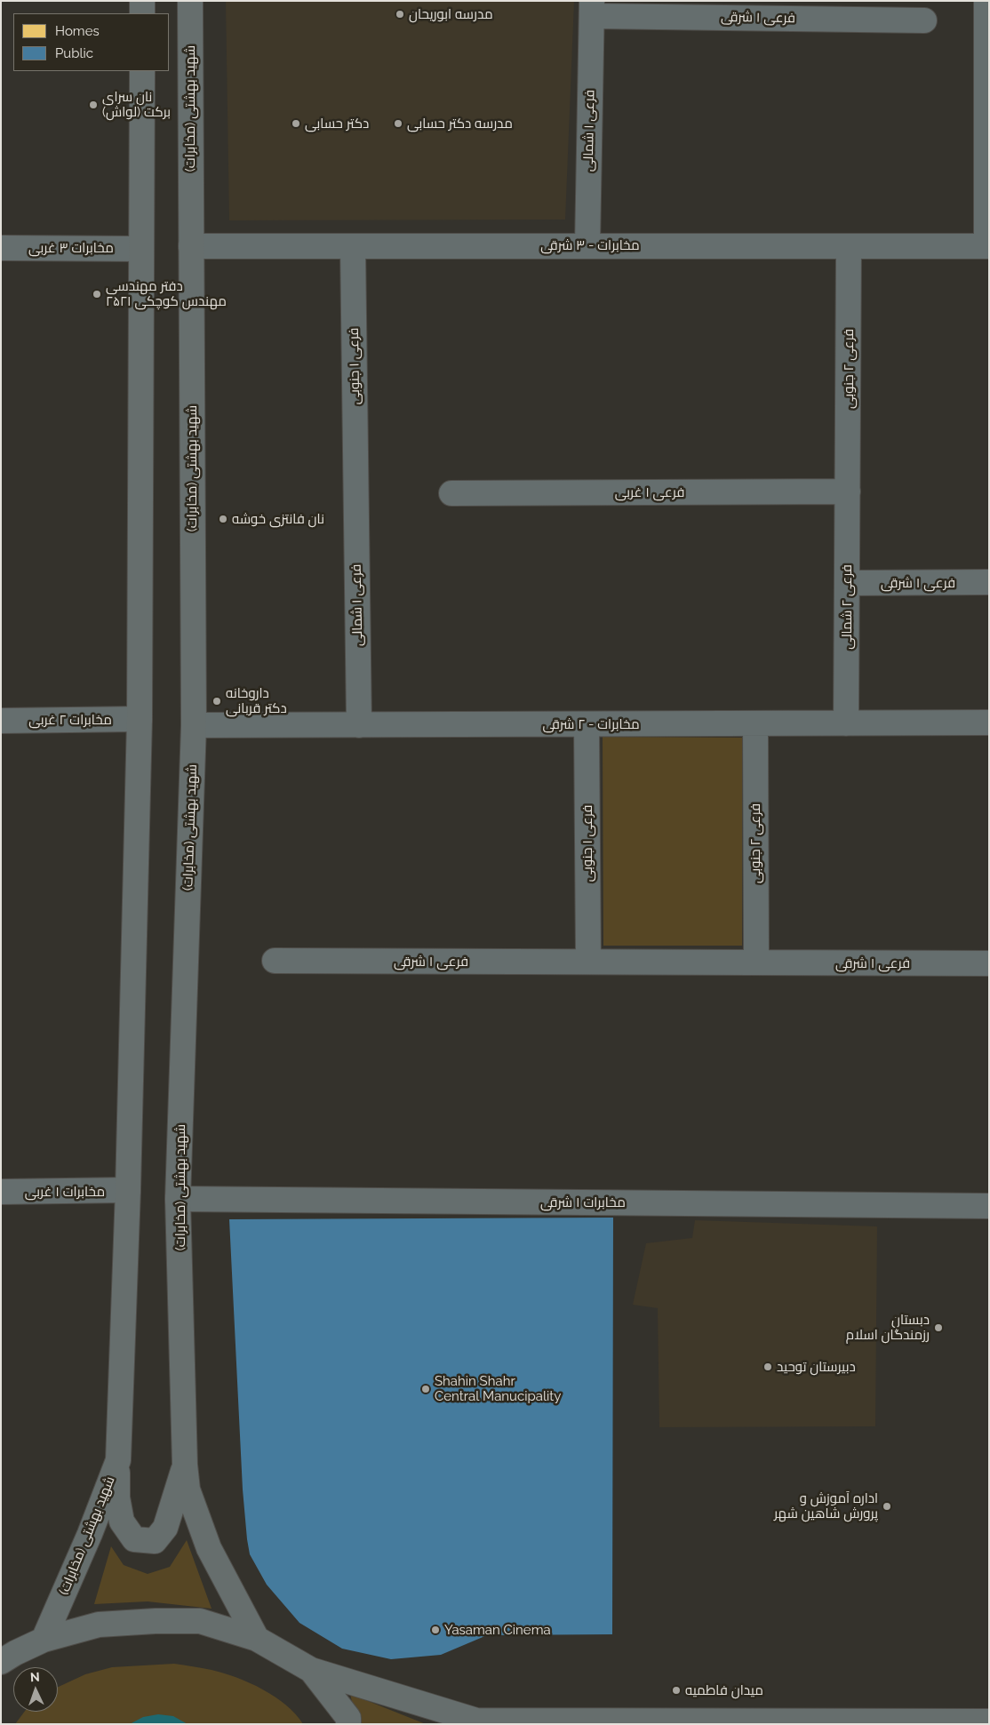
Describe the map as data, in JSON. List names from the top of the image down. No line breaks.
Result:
{"streets":{"main road":["شهید بهشتی (مخابرات)"],"street":["فرعی ۱ شرقی","فرعی ۱ شمالی","مخابرات - ۳ شرقی","مخابرات ۳ غربی","فرعی ۱ جنوبی","فرعی ۲ جنوبی","فرعی ۱ غربی","فرعی ۲ شمالی","مخابرات ۲ غربی","مخابرات - ۲ شرقی","مخابرات ۱ غربی","مخابرات ۱ شرقی"]},"crossings":[["فرعی ۱ شرقی","فرعی ۱ شمالی"],["فرعی ۱ شرقی","فرعی ۱ جنوبی"],["فرعی ۱ شرقی","فرعی ۲ جنوبی"],["فرعی ۱ شرقی","فرعی ۲ شمالی"],["شهید بهشتی (مخابرات)","مخابرات - ۳ شرقی"],["شهید بهشتی (مخابرات)","مخابرات ۳ غربی"],["شهید بهشتی (مخابرات)","مخابرات ۲ غربی"],["شهید بهشتی (مخابرات)","مخابرات - ۲ شرقی"],["شهید بهشتی (مخابرات)","مخابرات ۱ غربی"],["شهید بهشتی (مخابرات)","مخابرات ۱ شرقی"],["فرعی ۱ شمالی","مخابرات - ۳ شرقی"],["فرعی ۱ شمالی","فرعی ۱ جنوبی"],["فرعی ۱ شمالی","مخابرات - ۲ شرقی"],["مخابرات - ۳ شرقی","فرعی ۱ جنوبی"],["مخابرات - ۳ شرقی","فرعی ۲ جنوبی"],["فرعی ۱ جنوبی","مخابرات - ۲ شرقی"],["فرعی ۲ جنوبی","فرعی ۱ غربی"],["فرعی ۲ جنوبی","فرعی ۲ شمالی"],["فرعی ۲ جنوبی","مخابرات - ۲ شرقی"],["فرعی ۱ غربی","فرعی ۲ شمالی"],["فرعی ۲ شمالی","مخابرات - ۲ شرقی"]],"places":["مدرسه ابوریحان","نان سرای برکت (لواش)","دکتر حسابی","مدرسه دکتر حسابی","دفتر مهندسی ۲۵۲۱ مهندس کوچکی","نان فانتزی خوشه","داروخانه دکتر قربانی","دبستان رزمندگان اسلام","دبیرستان توحید","Shahin Shahr Central Manucipality","اداره آموزش و پرورش شاهین شهر","Yasaman Cinema","میدان فاطمیه"],"legend":["Homes","Public"],"north":"top"}
